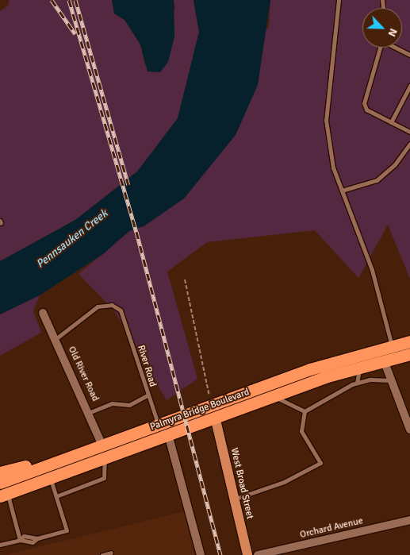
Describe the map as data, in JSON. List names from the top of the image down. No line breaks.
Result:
{"streets":{"highway":["Palmyra Bridge Boulevard"],"main road":["West Broad Street"],"street":["Old River Road","Orchard Avenue"],"lane":["River Road"]},"crossings":[["River Road","Old River Road"],["River Road","Palmyra Bridge Boulevard"],["Old River Road","Palmyra Bridge Boulevard"],["Palmyra Bridge Boulevard","West Broad Street"]],"water":["Pennsauken Creek"],"north":"bottom right"}
